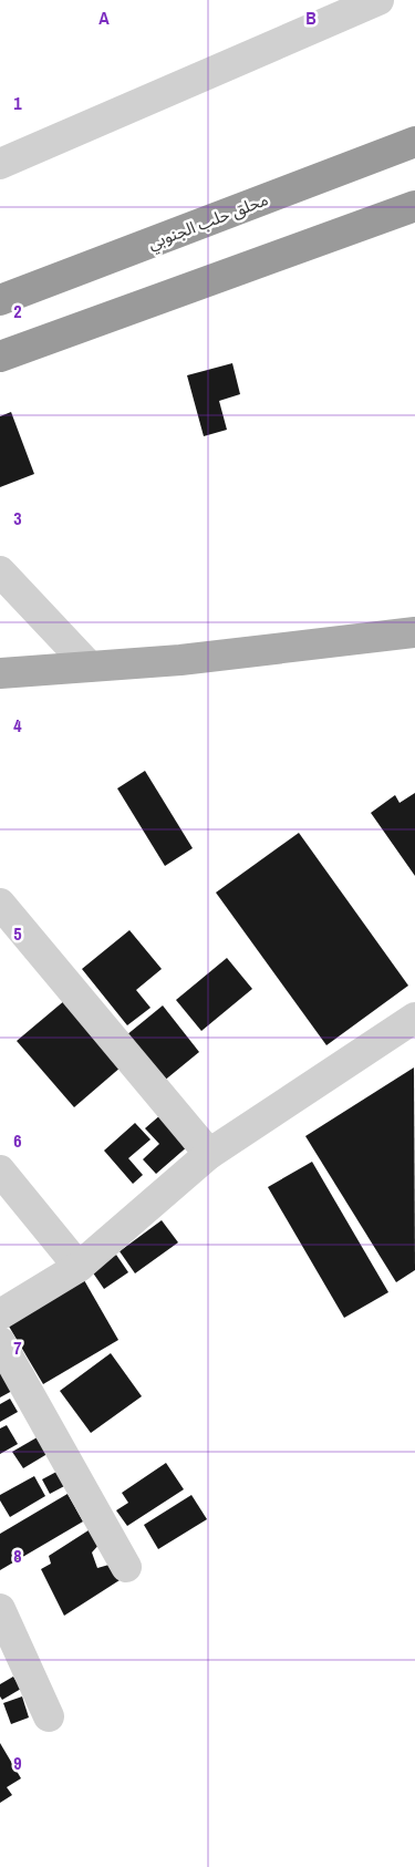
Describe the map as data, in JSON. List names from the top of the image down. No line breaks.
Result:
{"streets":{"highway":["محلق حلب الجنوبي"]},"grid":{"columns":["A","B"],"rows":["1","2","3","4","5","6","7","8","9"]}}
